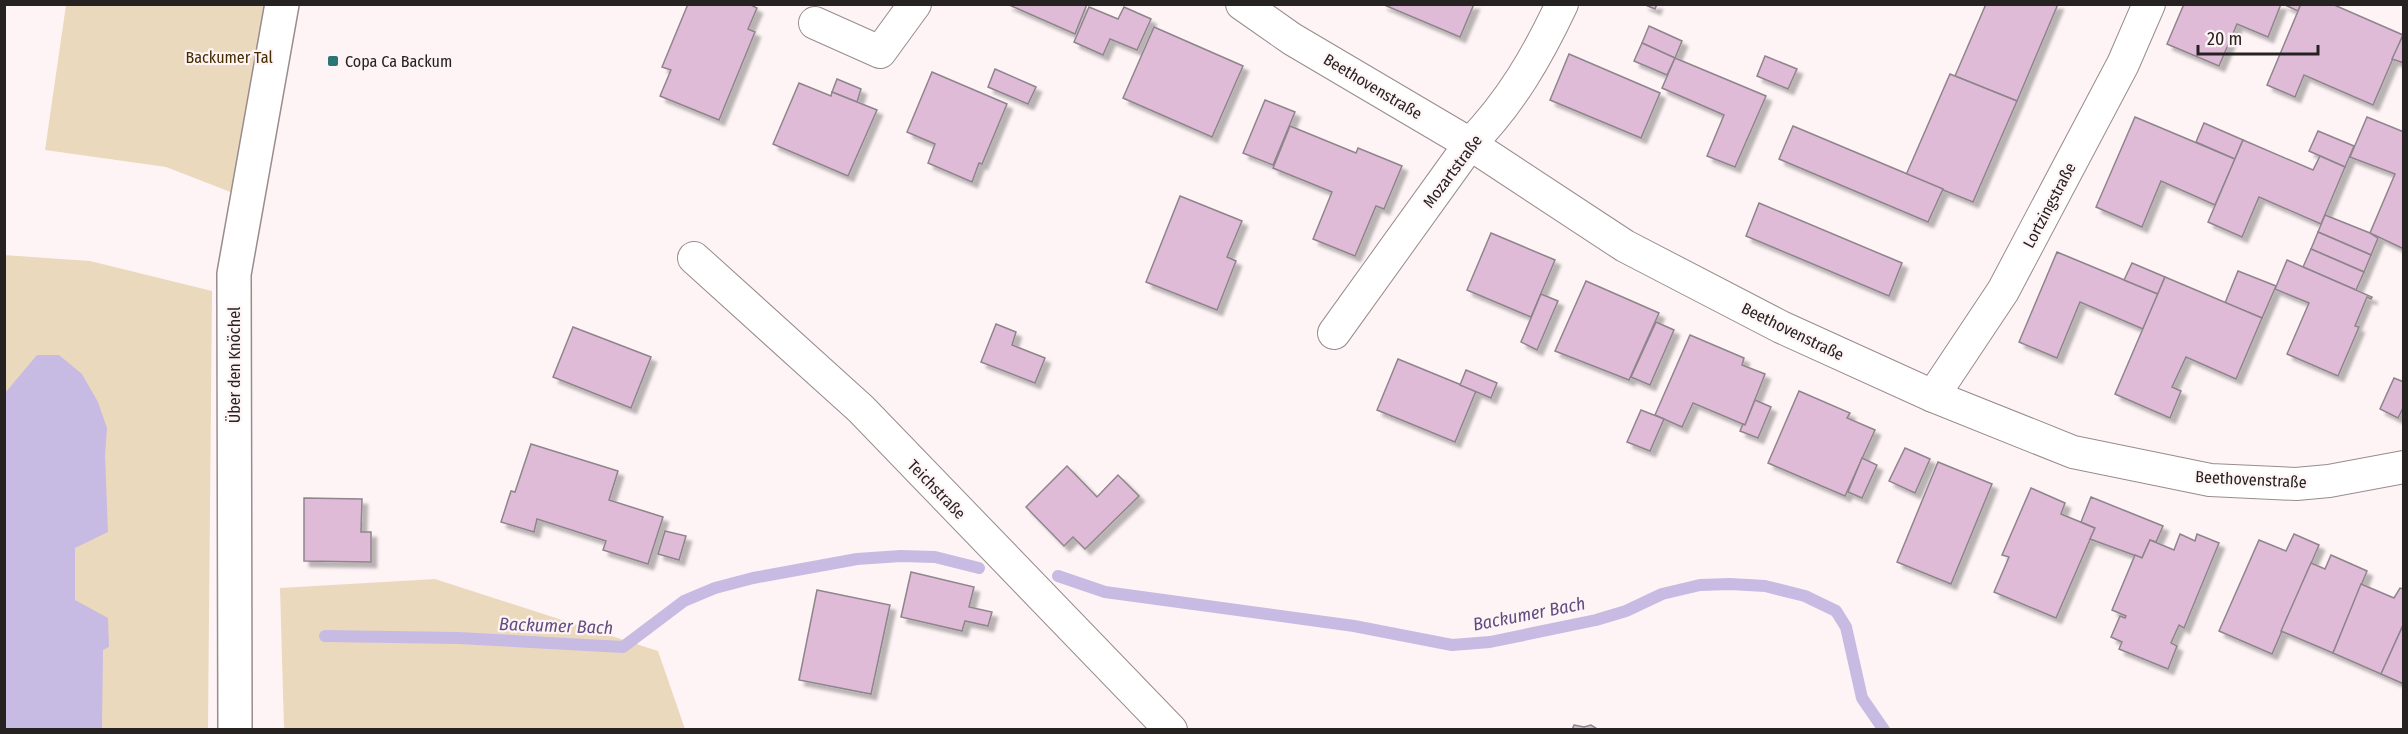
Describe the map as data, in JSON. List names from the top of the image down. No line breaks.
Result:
{"streets":{"main road":["Über den Knöchel"],"street":["Beethovenstraße","Mozartstraße","Lortzingstraße","Teichstraße"]},"crossings":[["Beethovenstraße","Mozartstraße"],["Beethovenstraße","Lortzingstraße"]],"water":["Backumer Bach"],"parks":["Backumer Tal"],"places":{"transit":["Copa Ca Backum"]},"scale_bar":"20 m"}
